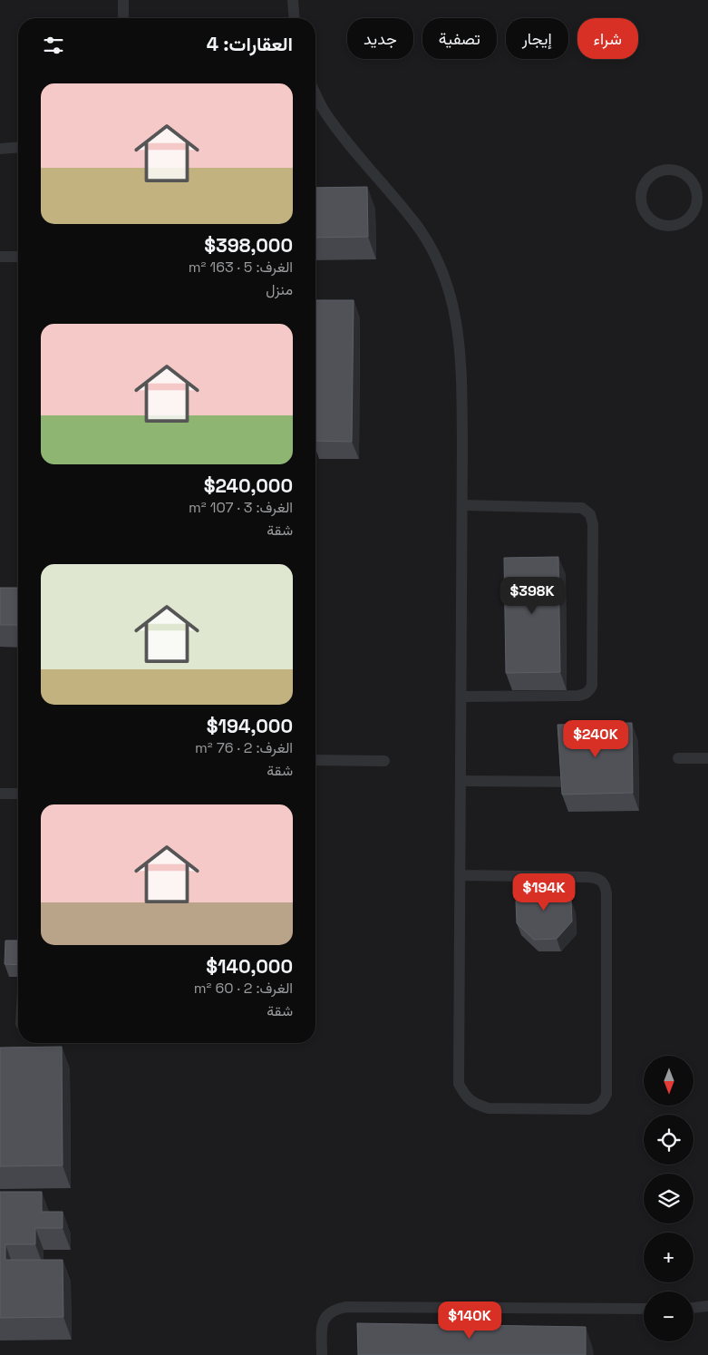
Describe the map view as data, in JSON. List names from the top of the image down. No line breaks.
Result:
{"north":"bottom","page":{"chip":["شراء","إيجار","تصفية","جديد"],"heading":"العقارات: 4","list":[{"name":"$398,000","note":"الغرف: 5 · 163 m² · منزل"},{"name":"$240,000","note":"الغرف: 3 · 107 m² · شقة"},{"name":"$194,000","note":"الغرف: 2 · 76 m² · شقة"},{"name":"$140,000","note":"الغرف: 2 · 60 m² · شقة"}],"price":["$398K","$240K","$194K","$140K"],"map_buttons":["+","−"]}}
